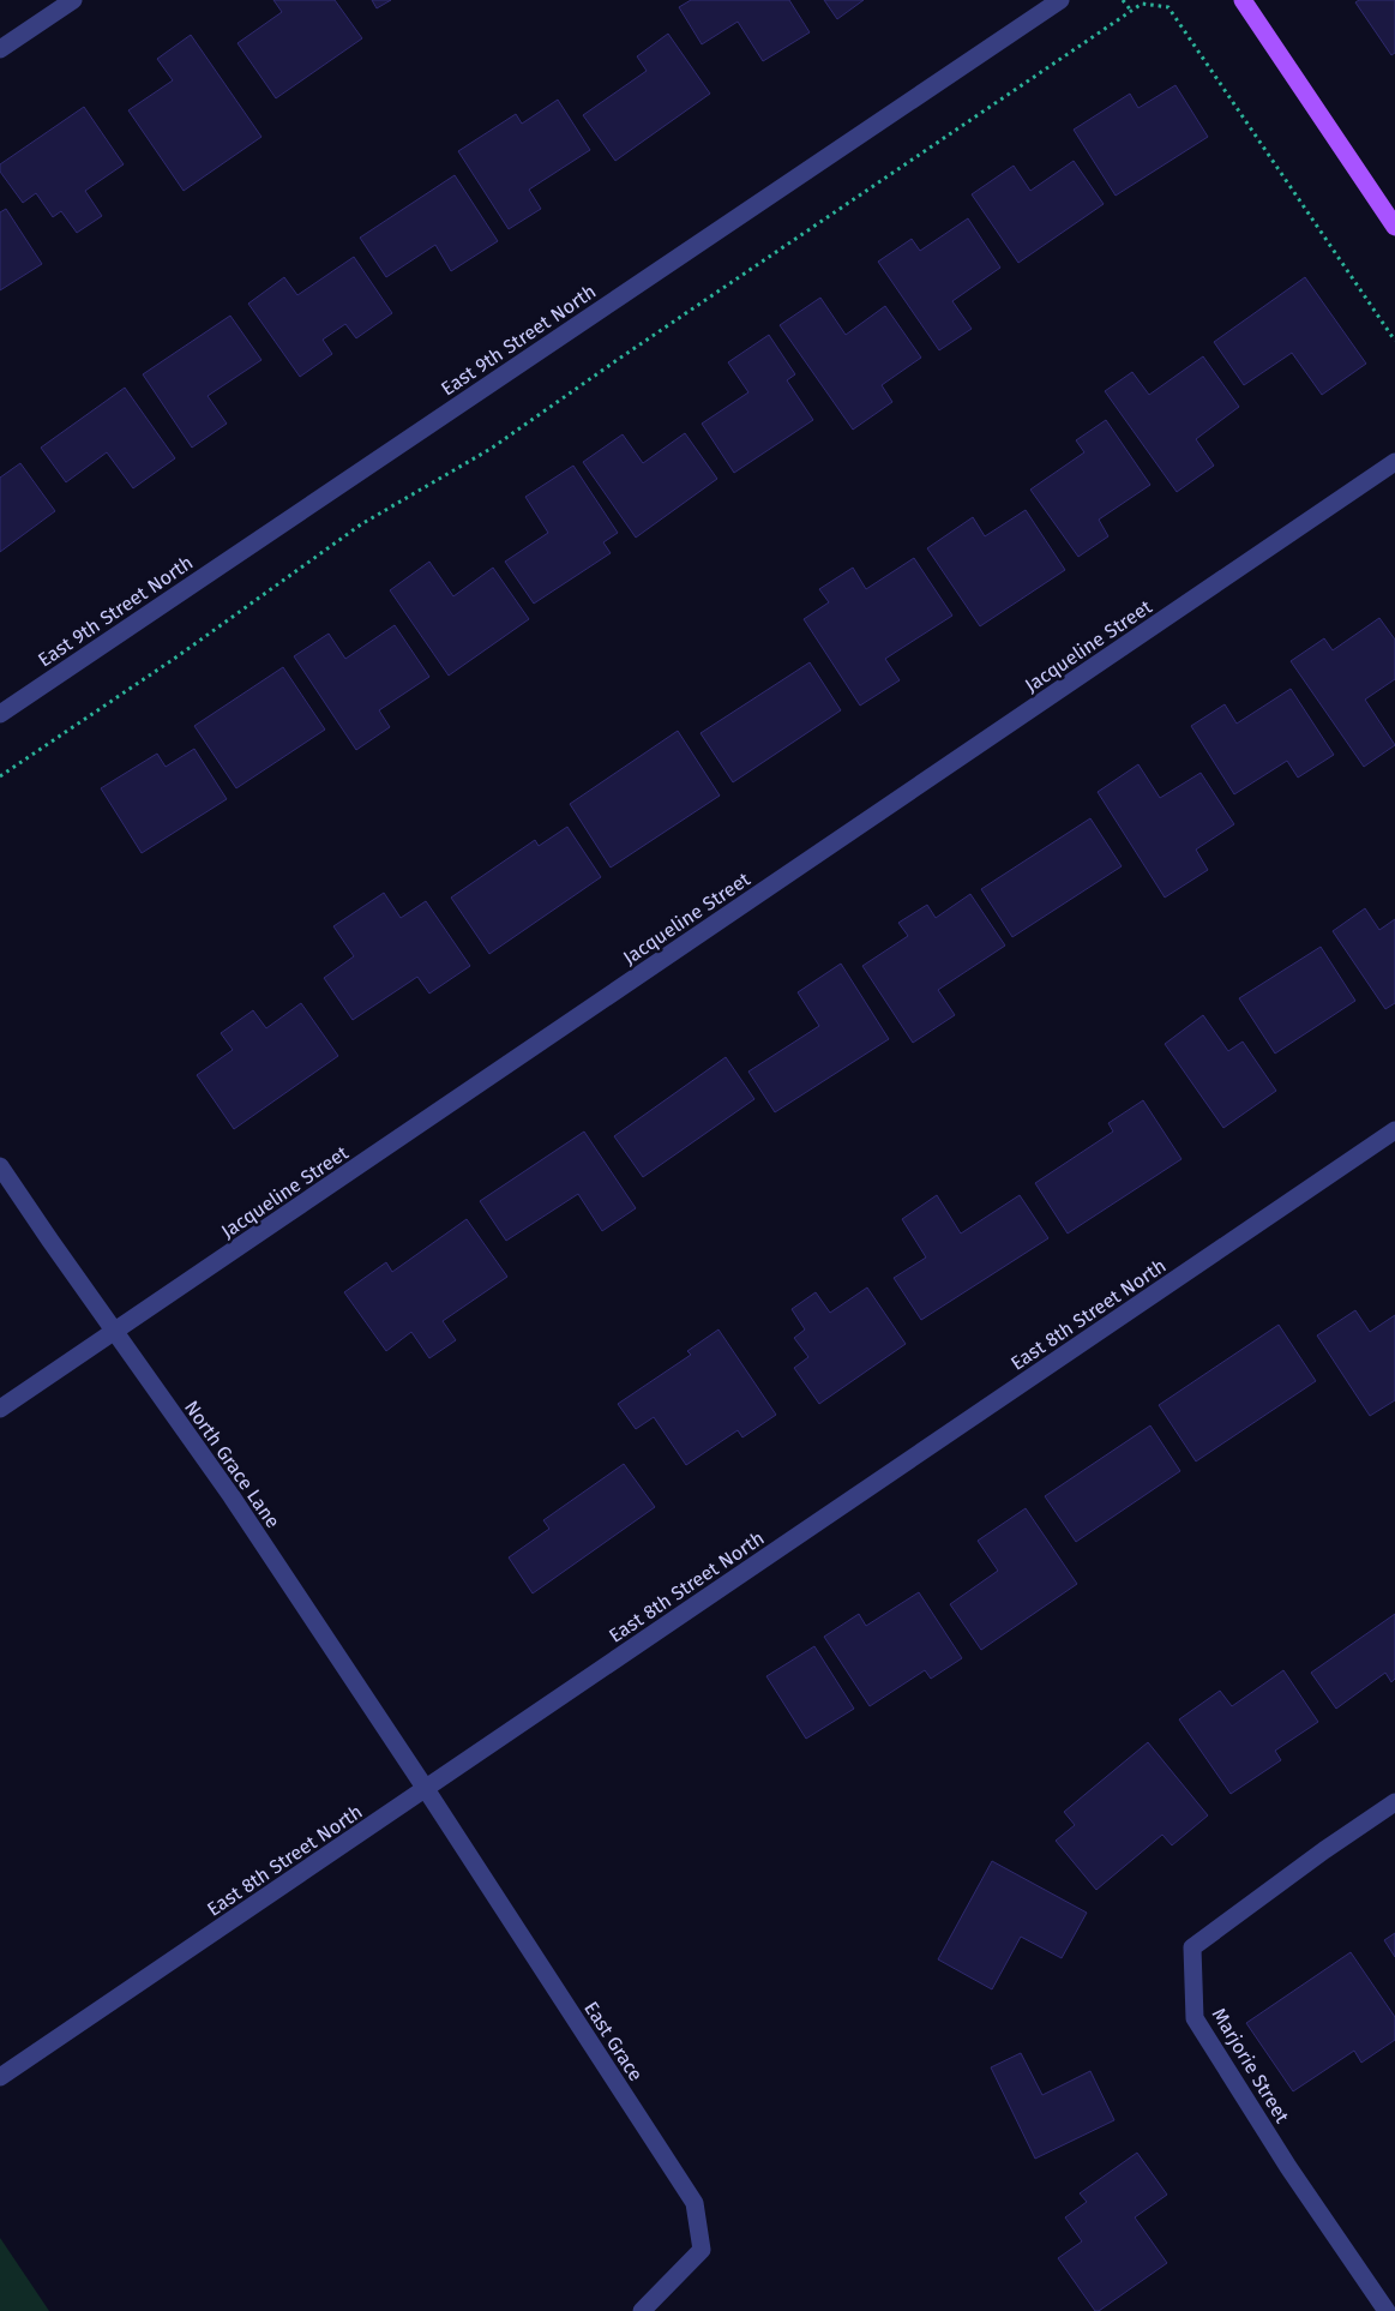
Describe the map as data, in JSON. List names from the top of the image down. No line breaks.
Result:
{"streets":{"street":["East 9th Street North","Jacqueline Street","East 8th Street North","North Grace Lane","East Grace","Marjorie Street"]},"crossings":[["Jacqueline Street","North Grace Lane"],["East 8th Street North","North Grace Lane"],["East 8th Street North","East Grace"],["North Grace Lane","East Grace"]]}
